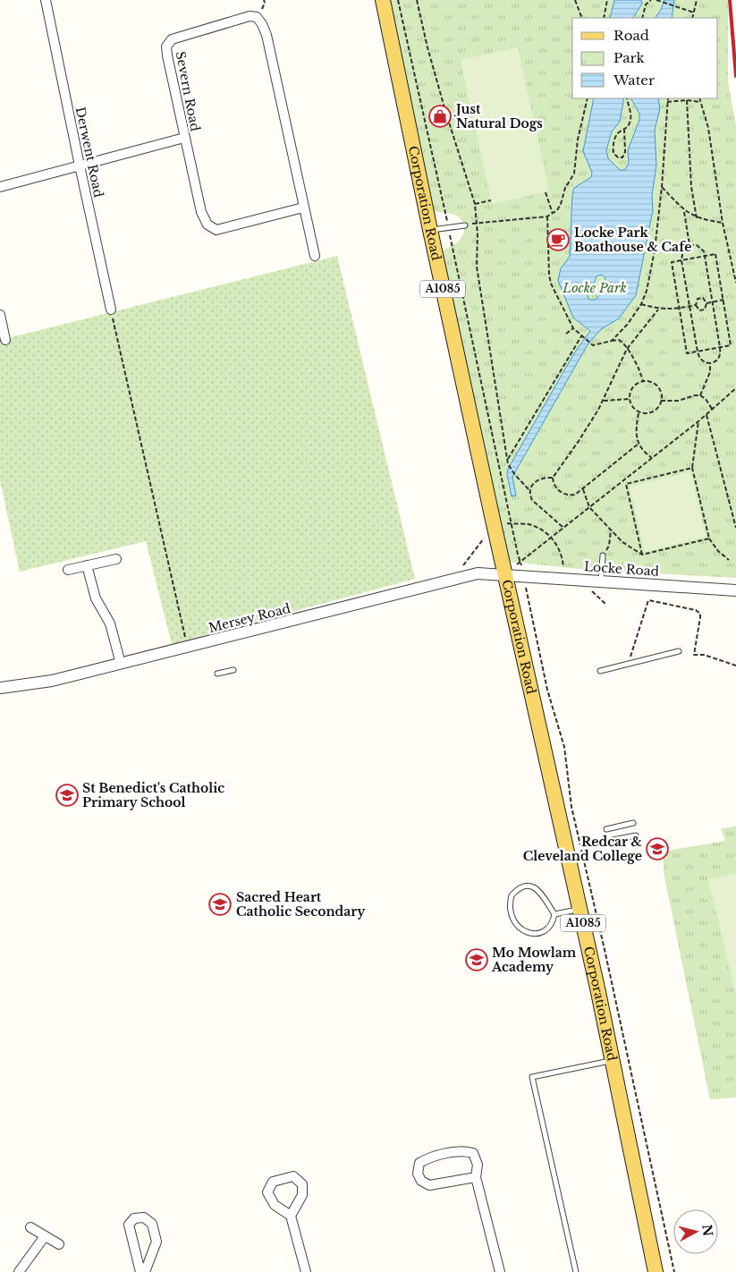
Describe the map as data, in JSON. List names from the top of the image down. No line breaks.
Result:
{"streets":{"main road":["Corporation Road","A1085"],"street":["Severn Road","Derwent Road","Locke Road","Mersey Road"]},"crossings":[["Corporation Road","Locke Road"],["Corporation Road","Mersey Road"],["Locke Road","Mersey Road"]],"parks":["Locke Park"],"places":{"shop":["Just Natural Dogs"],"cafe":["Locke Park Boathouse & Cafe"],"school or university":["St Benedict's Catholic Primary School","Redcar & Cleveland College","Sacred Heart Catholic Secondary","Mo Mowlam Academy"]},"legend":["Road","Park","Water"],"north":"right"}
